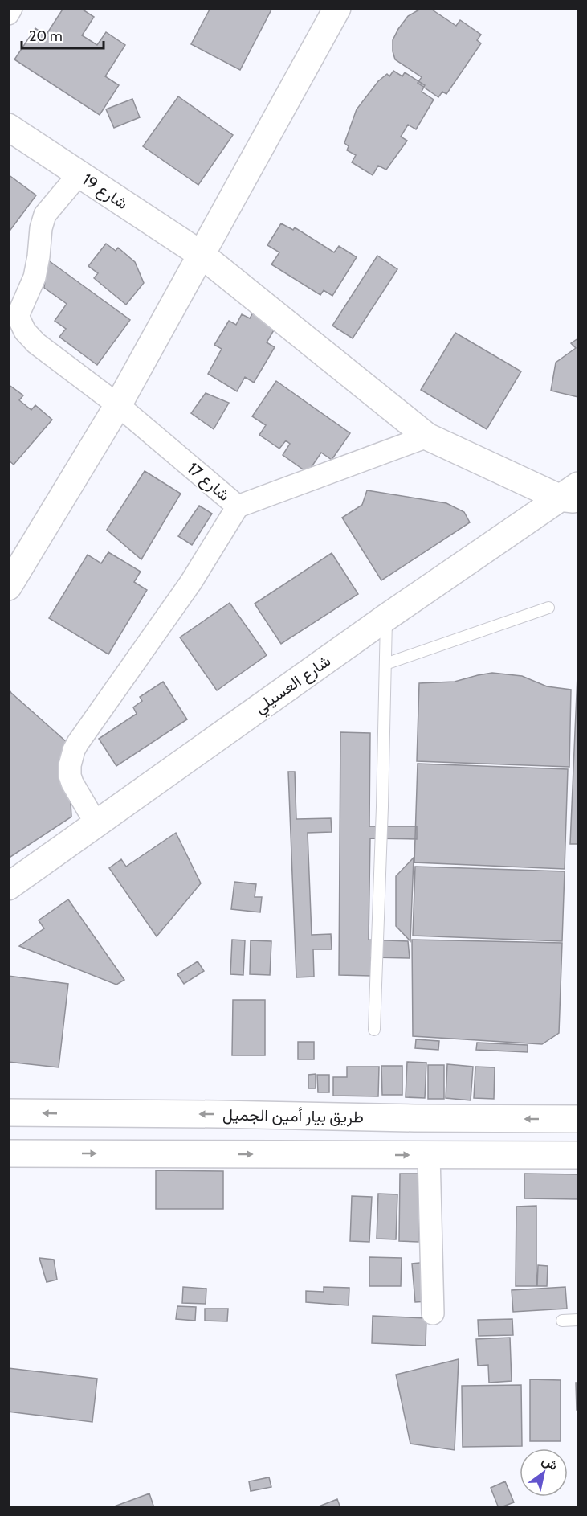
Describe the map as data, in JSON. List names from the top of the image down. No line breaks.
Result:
{"streets":{"street":["شارع 19","شارع 17","شارع العسيلي","طريق بيار أمين الجميل"]},"crossings":[["شارع 19","شارع 17"],["شارع 19","شارع العسيلي"],["شارع 17","شارع العسيلي"]],"scale_bar":"20 m","north":"top right"}
